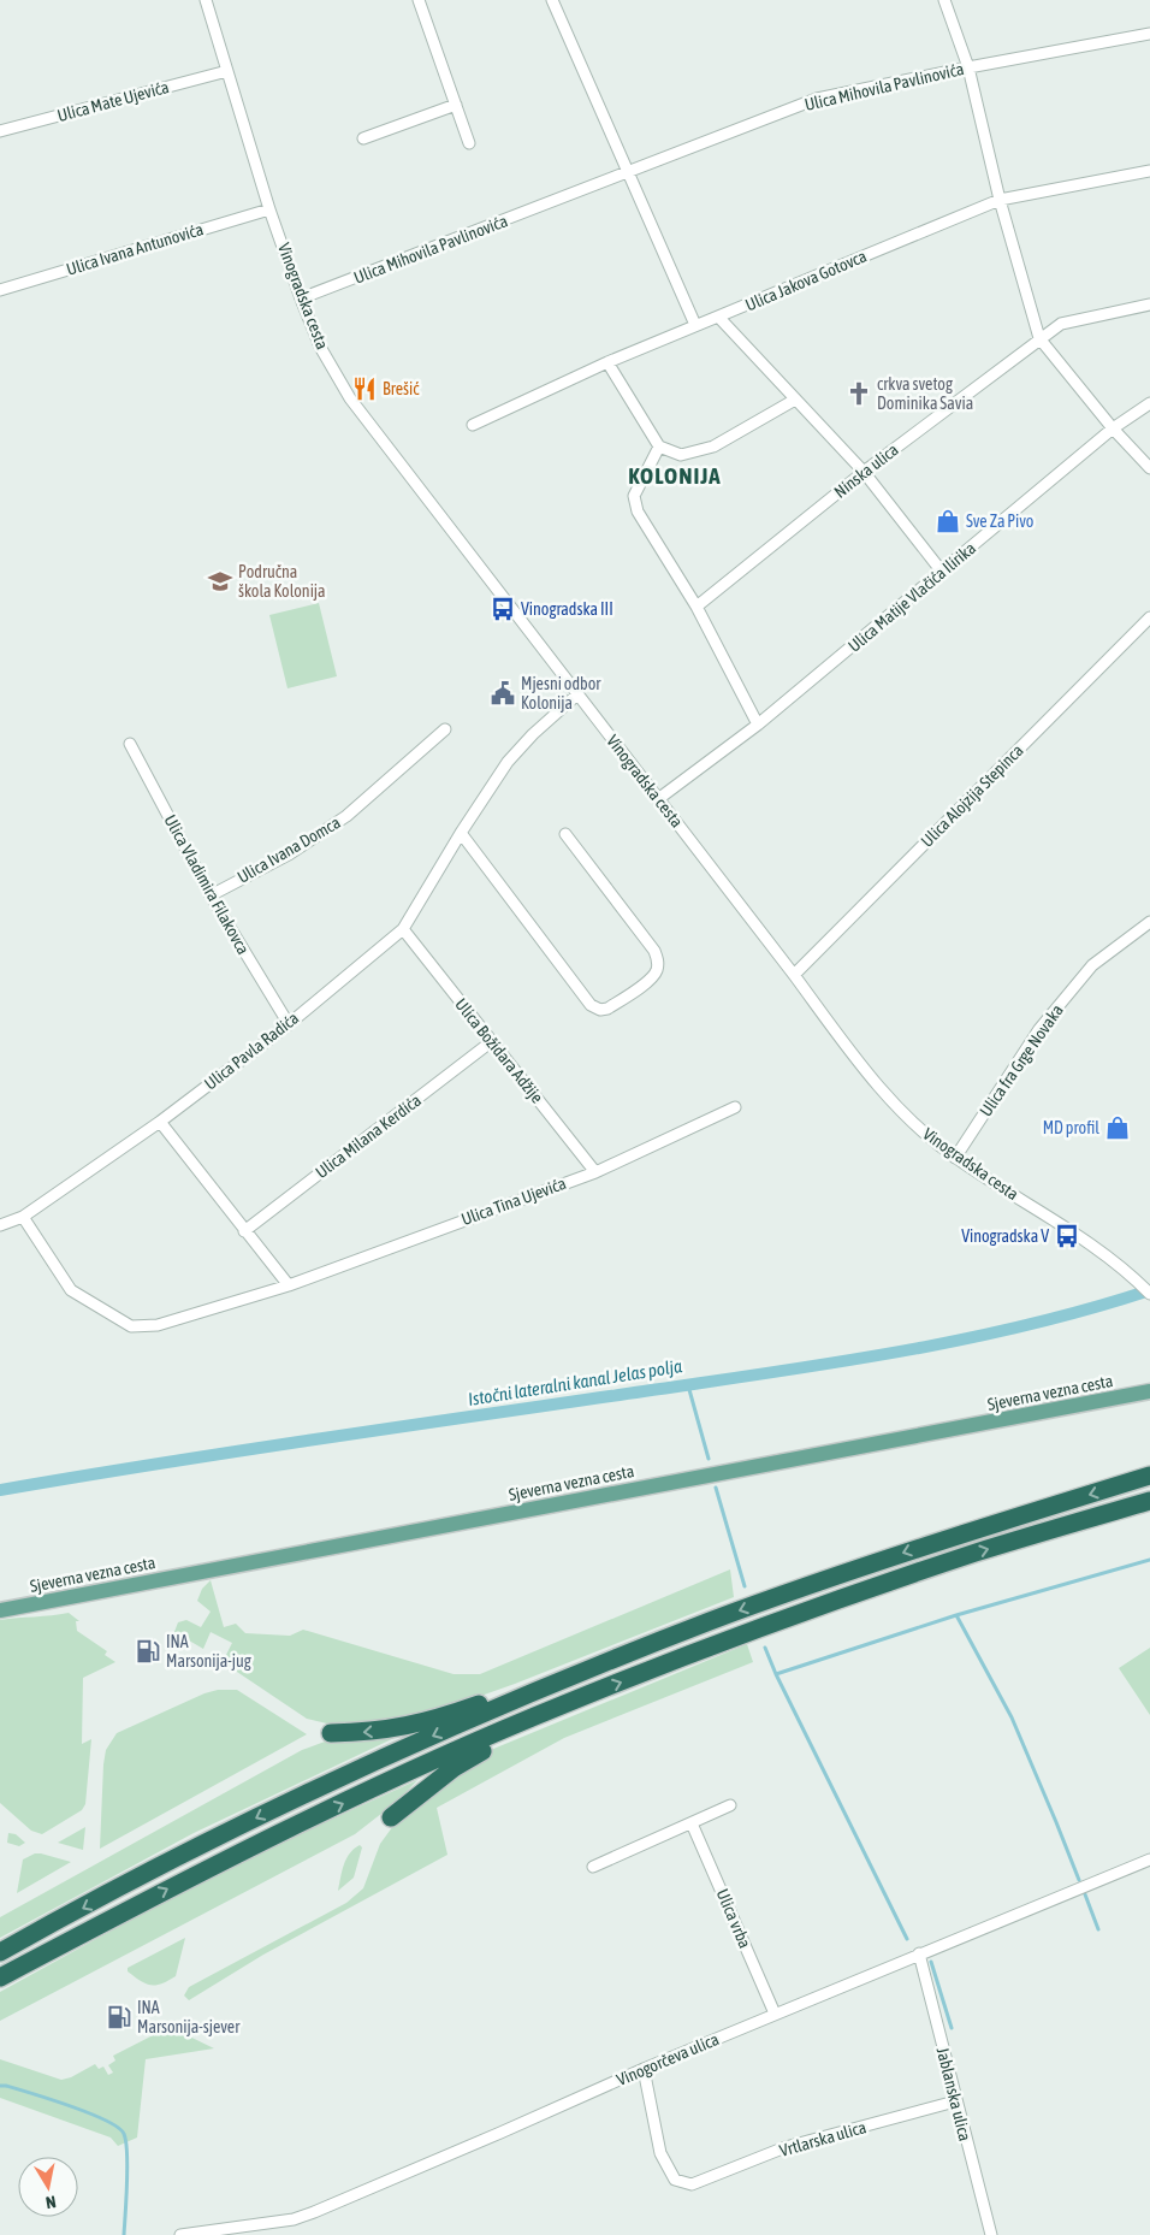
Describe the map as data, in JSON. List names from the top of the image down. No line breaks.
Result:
{"streets":{"main road":["Sjeverna vezna cesta"],"street":["Ulica Mihovila Pavlinovića","Ulica Mate Ujevića","Ulica Ivana Antunovića","Ulica Jakova Gotovca","Vinogradska cesta","Ninska ulica","Ulica Matije Vlačića Ilirika","Ulica Alojzija Stepinca","Ulica Ivana Domca","Ulica Vladimira Filakovca","Ulica Pavla Radića","Ulica Božidara Adžije","Ulica fra Grge Novaka","Ulica Milana Kerdića","Ulica Tina Ujevića","Ulica vrba","Vinogorčeva ulica","Jablanska ulica","Vrtlarska ulica"]},"crossings":[["Ulica Mihovila Pavlinovića","Vinogradska cesta"],["Ulica Mate Ujevića","Vinogradska cesta"],["Ulica Ivana Antunovića","Vinogradska cesta"],["Vinogradska cesta","Ulica Matije Vlačića Ilirika"],["Vinogradska cesta","Ulica Alojzija Stepinca"],["Vinogradska cesta","Ulica Pavla Radića"],["Vinogradska cesta","Ulica fra Grge Novaka"],["Ulica Ivana Domca","Ulica Vladimira Filakovca"],["Ulica Vladimira Filakovca","Ulica Pavla Radića"],["Ulica Pavla Radića","Ulica Božidara Adžije"],["Ulica Pavla Radića","Ulica Tina Ujevića"],["Ulica Božidara Adžije","Ulica Milana Kerdića"],["Ulica Božidara Adžije","Ulica Tina Ujevića"],["Ulica vrba","Vinogorčeva ulica"],["Vinogorčeva ulica","Jablanska ulica"],["Vinogorčeva ulica","Vrtlarska ulica"],["Jablanska ulica","Vrtlarska ulica"]],"districts":["KOLONIJA"],"water":["Istočni lateralni kanal Jelas polja"],"places":{"restaurant":["Brešić"],"church":["crkva svetog Dominika Savia"],"shop":["Sve Za Pivo","MD profil"],"school or university":["Područna škola Kolonija"],"bus stop":["Vinogradska III","Vinogradska V"],"public building":["Mjesni odbor Kolonija"],"fuel station":["INA Marsonija-jug","INA Marsonija-sjever"]},"north":"bottom"}
